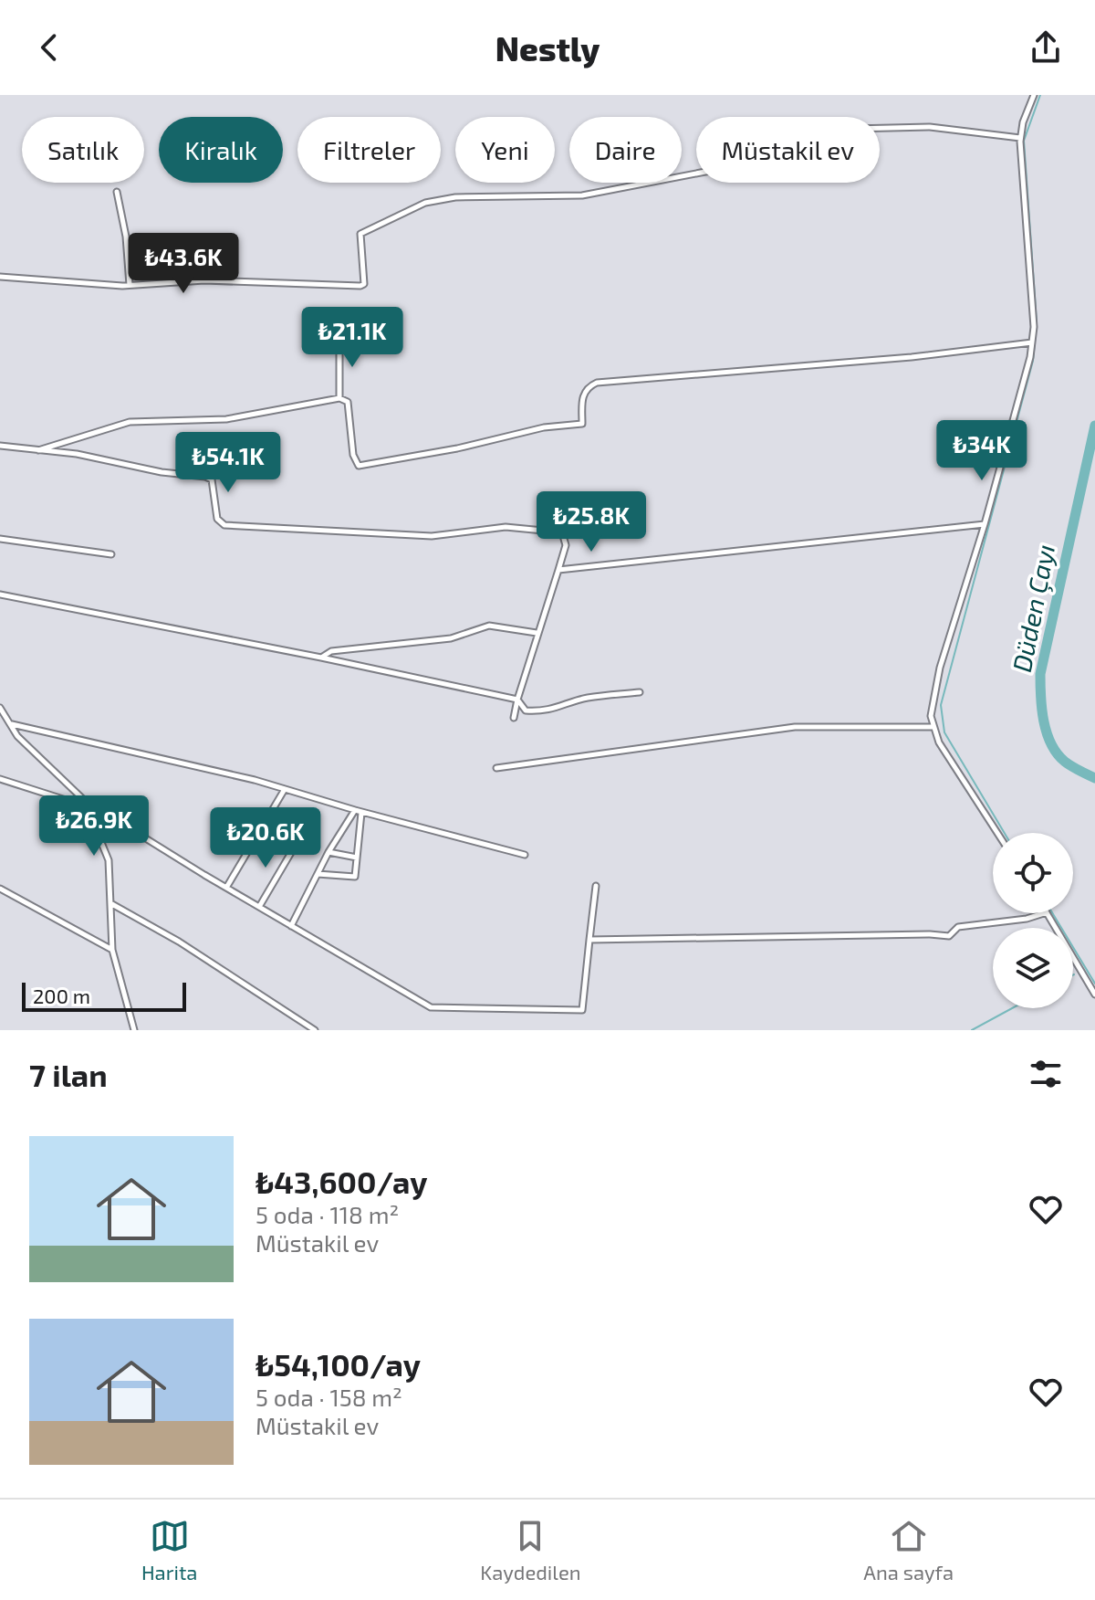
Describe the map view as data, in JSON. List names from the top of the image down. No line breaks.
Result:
{"water":["Düden Çayı"],"scale_bar":"200 m","page":{"header":"Nestly","chip":["Satılık","Kiralık","Filtreler","Yeni","Daire","Müstakil ev"],"price":["₺43.6K","₺21.1K","₺34K","₺54.1K","₺25.8K","₺26.9K","₺20.6K"],"scale":"200 m","heading":"7 ilan","list":[{"name":"₺43,600/ay","note":"5 oda · 118 m² · Müstakil ev"},{"name":"₺54,100/ay","note":"5 oda · 158 m² · Müstakil ev"}],"tabs":["Harita","Kaydedilen","Ana sayfa"]}}
